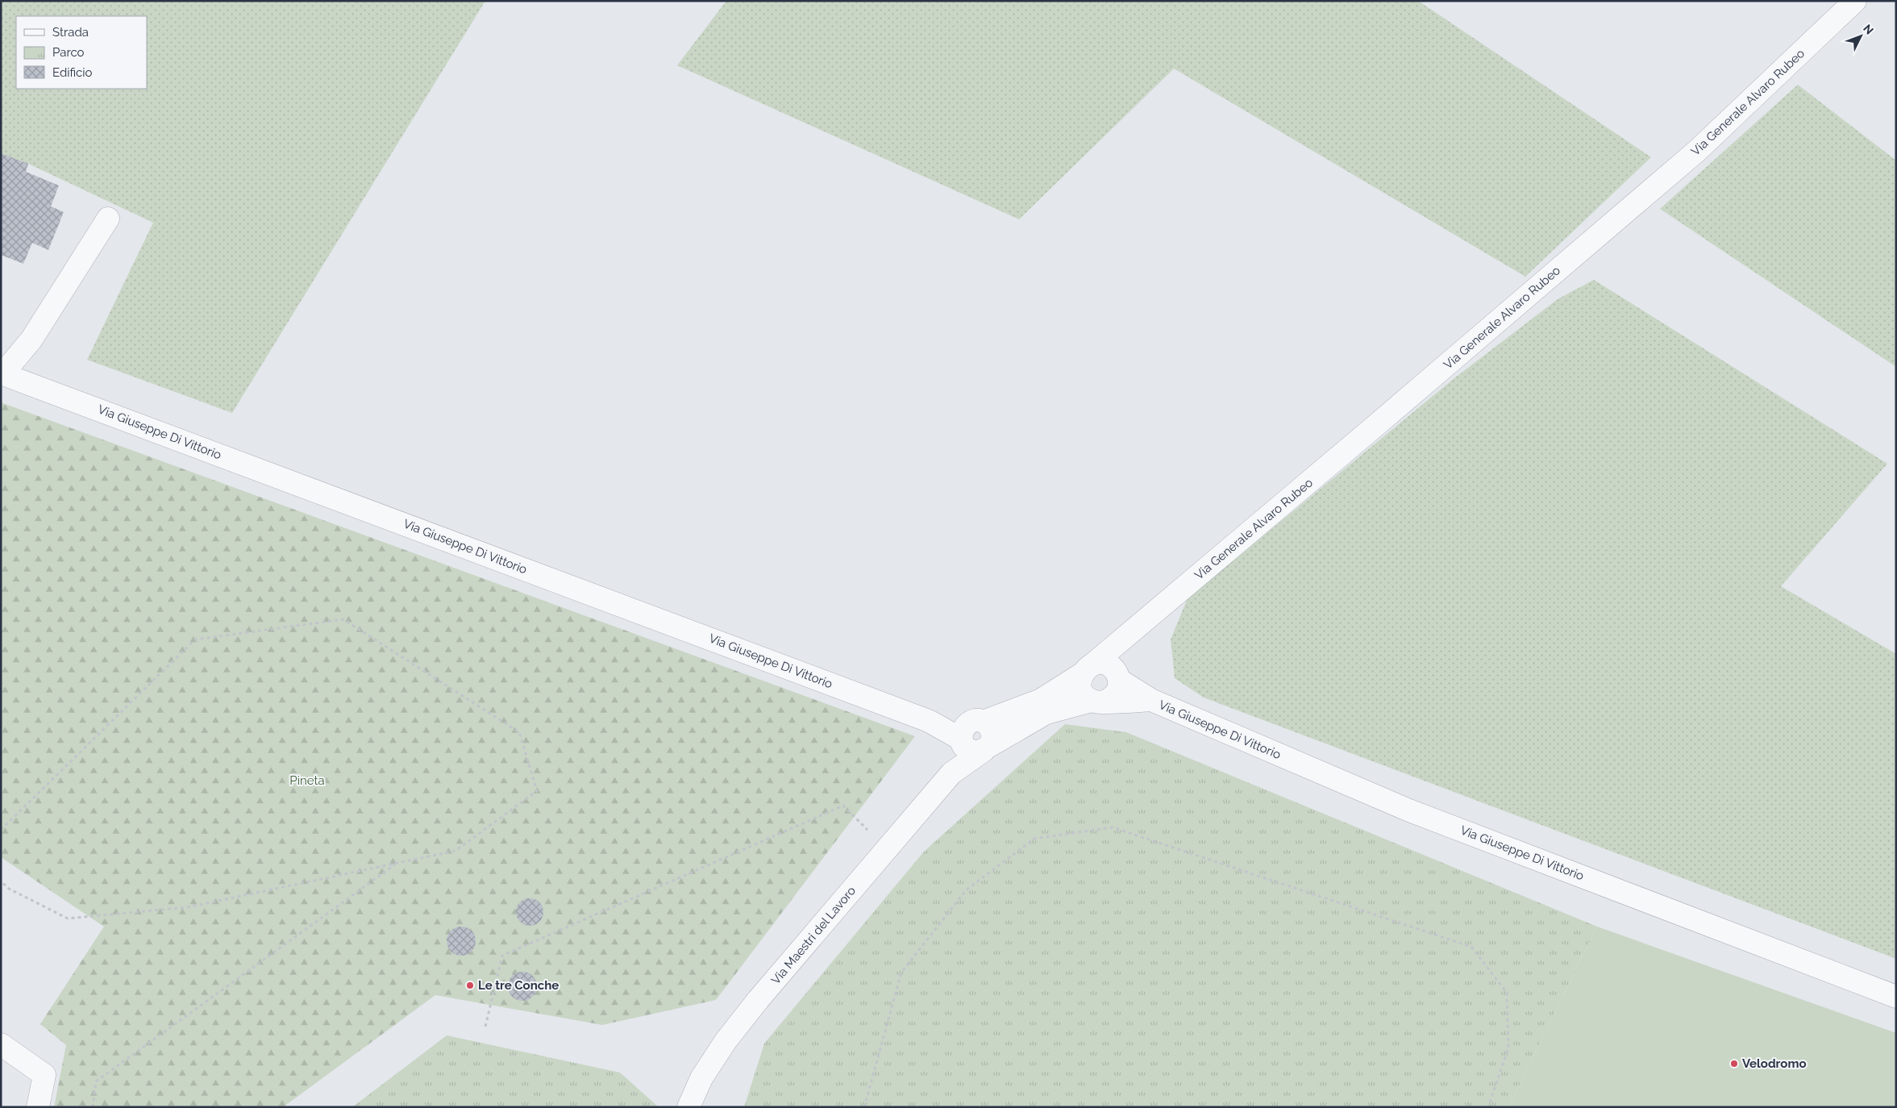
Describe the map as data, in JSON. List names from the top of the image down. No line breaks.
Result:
{"streets":{"street":["Via Generale Alvaro Rubeo","Via Giuseppe Di Vittorio","Via Maestri del Lavoro"]},"crossings":[["Via Generale Alvaro Rubeo","Via Giuseppe Di Vittorio"],["Via Generale Alvaro Rubeo","Via Maestri del Lavoro"],["Via Giuseppe Di Vittorio","Via Maestri del Lavoro"]],"parks":["Pineta"],"places":["Le tre Conche","Velodromo"],"legend":["Strada","Parco","Edificio"],"north":"top right"}
